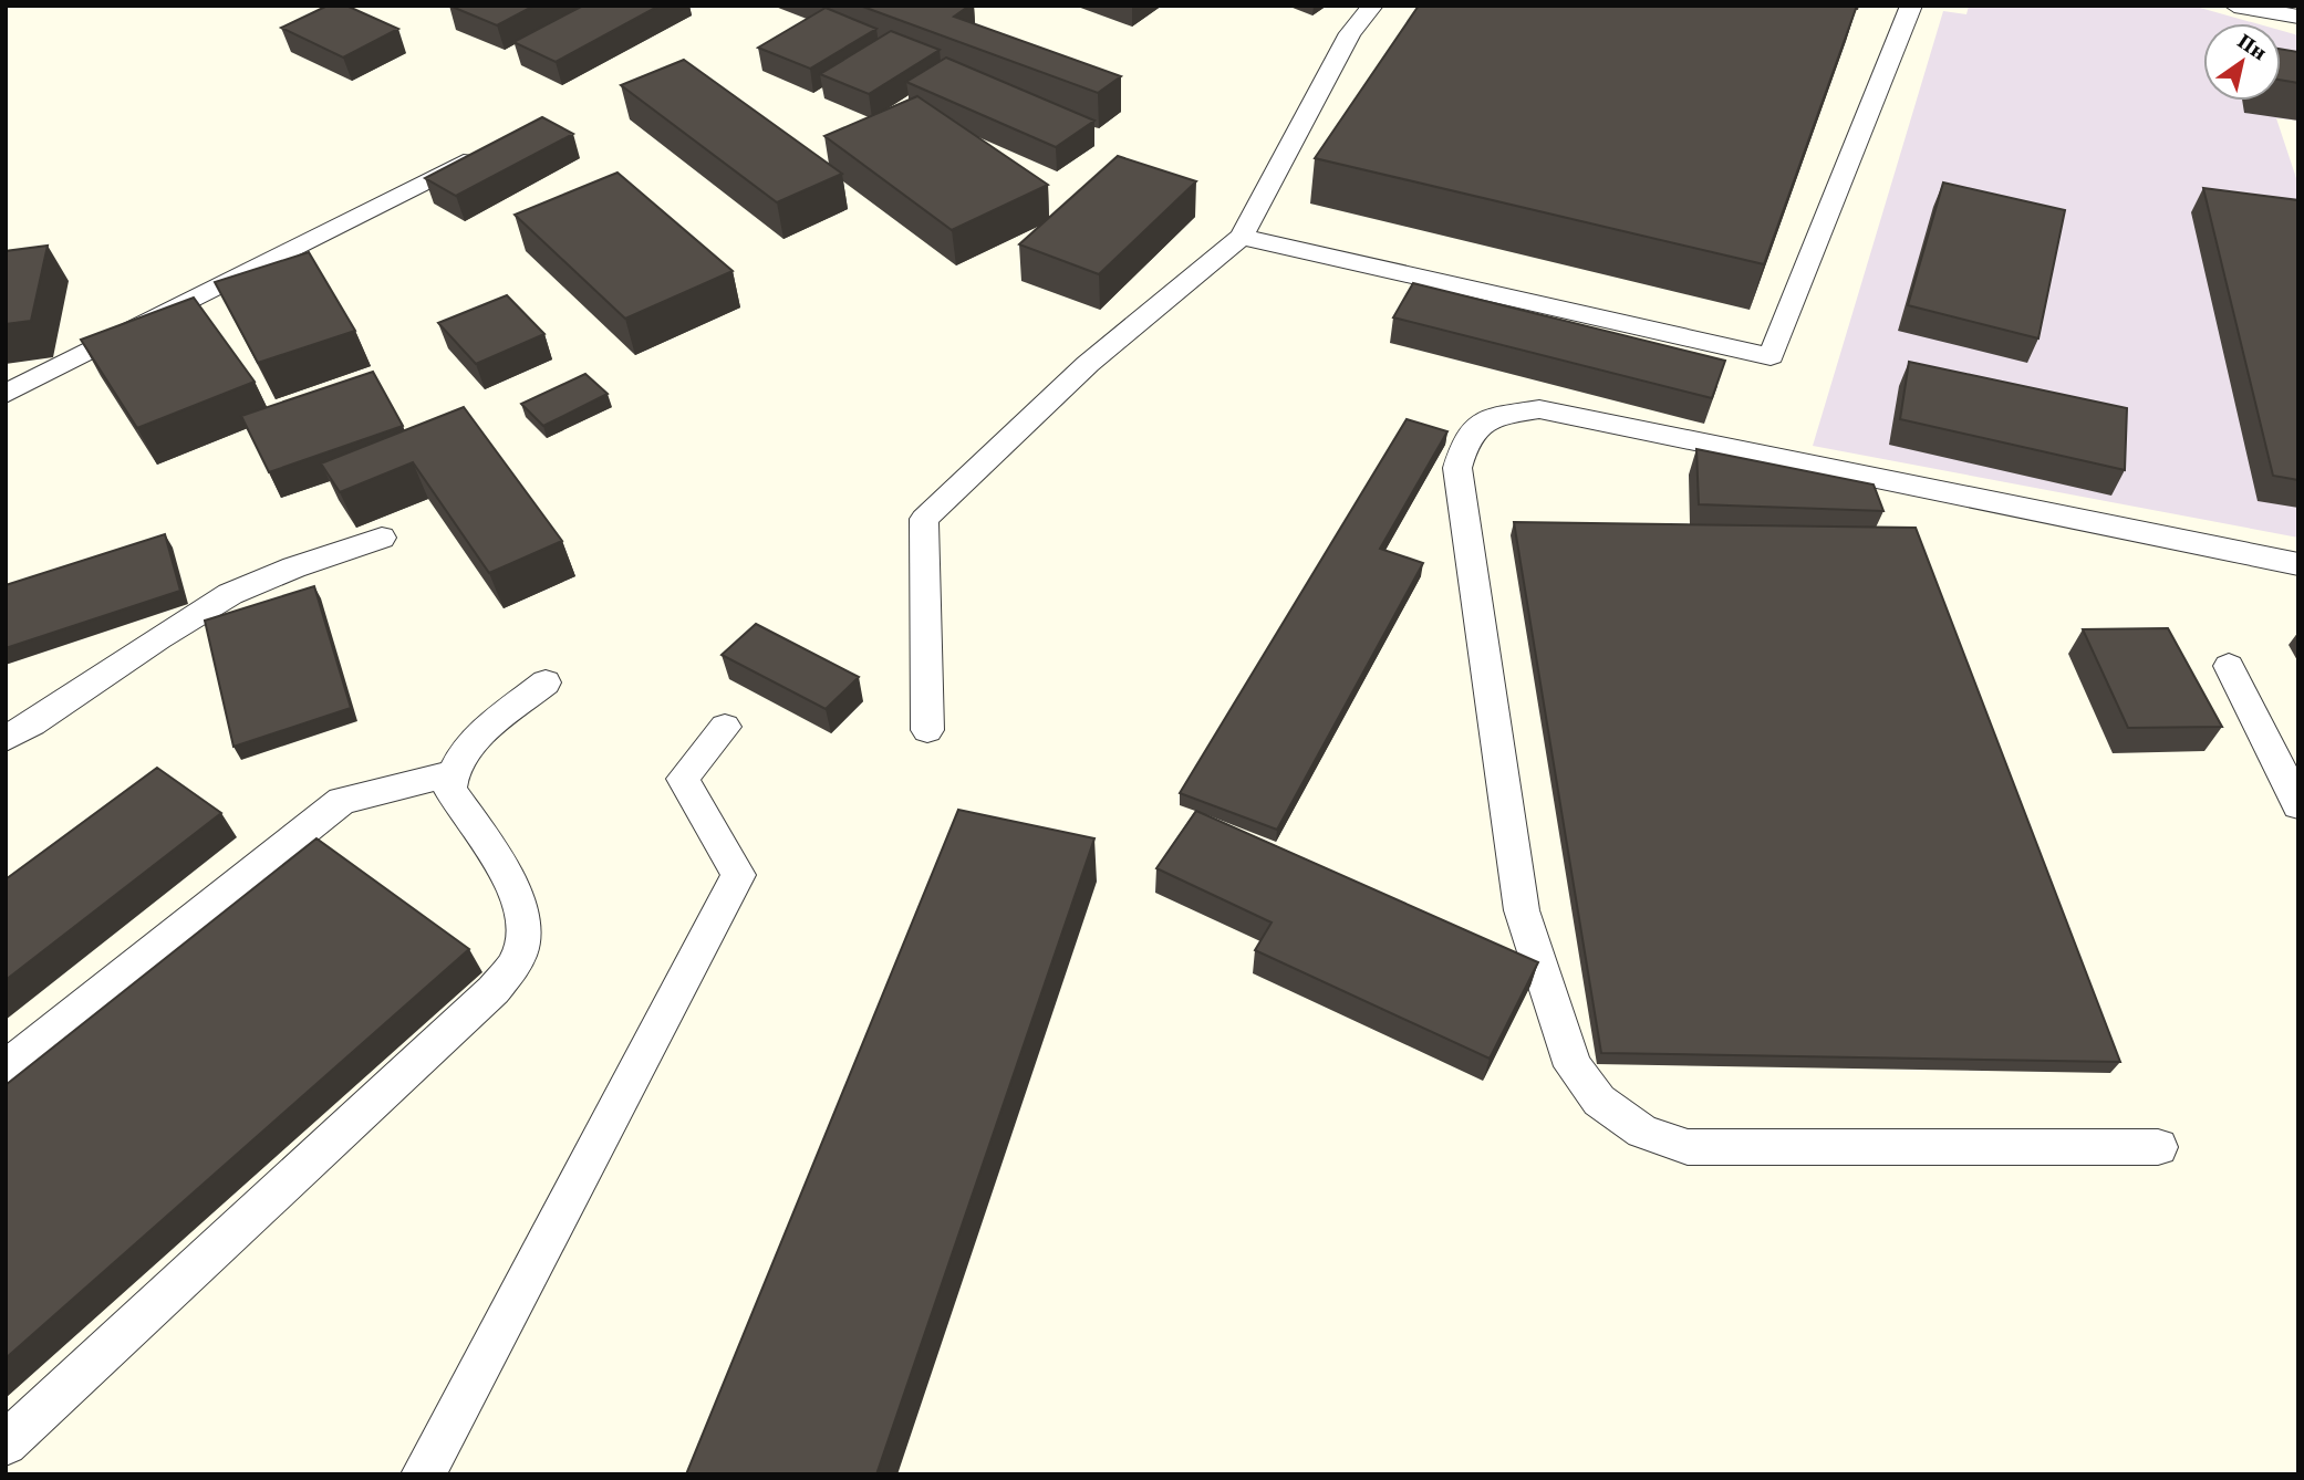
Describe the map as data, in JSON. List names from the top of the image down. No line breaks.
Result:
{"north":"top right"}
